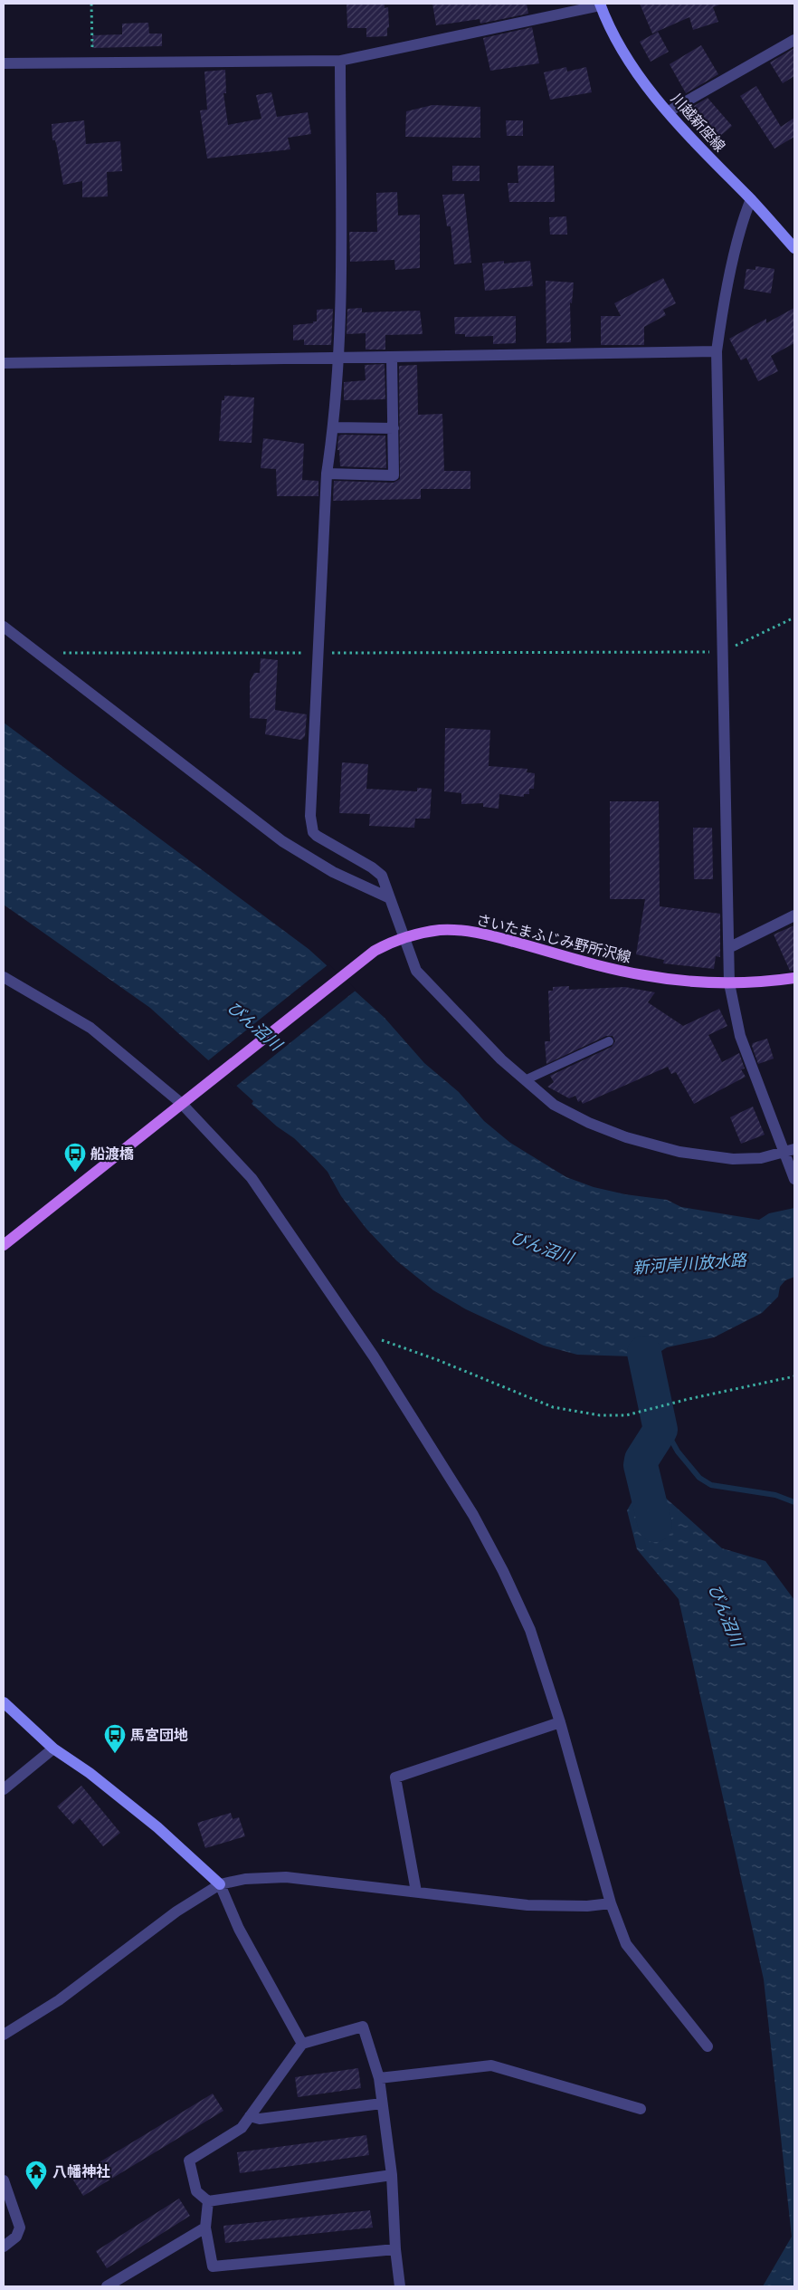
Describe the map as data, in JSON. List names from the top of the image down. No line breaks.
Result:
{"streets":{"main road":["川越新座線","さいたまふじみ野所沢線"]},"water":["びん沼川","新河岸川放水路"],"places":{"bus stop":["船渡橋","馬宮団地"],"temple":["八幡神社"]}}
